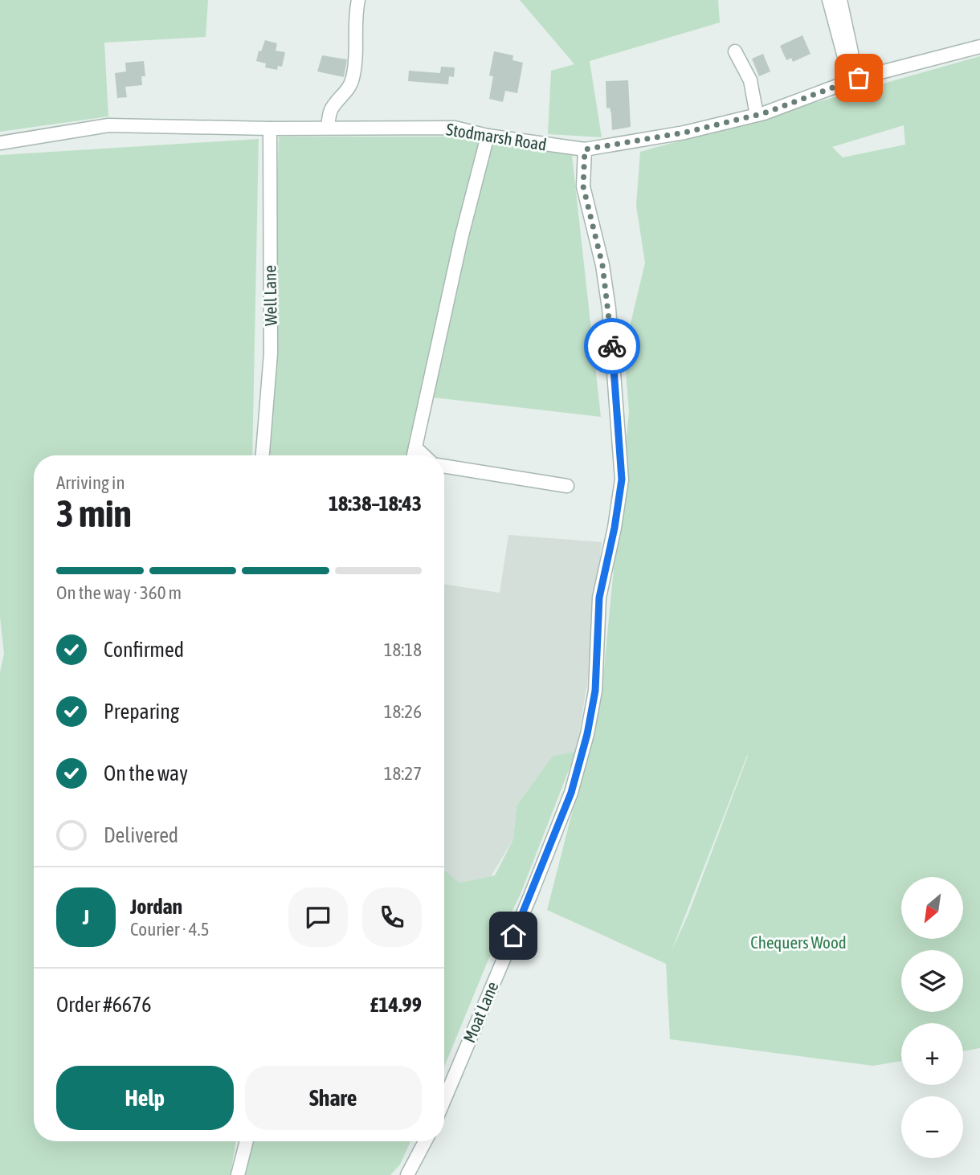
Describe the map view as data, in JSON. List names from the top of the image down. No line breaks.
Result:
{"streets":{"street":["Stodmarsh Road","Well Lane","Moat Lane"]},"crossings":[["Stodmarsh Road","Well Lane"],["Stodmarsh Road","Moat Lane"]],"parks":["Chequers Wood"],"north":"bottom left","page":{"heading":["3 min","Arriving in","18:38–18:43"],"panel":["Jordan","Courier · 4.5","Order #6676","£14.99"],"bar":"On the way · 360 m","list":[["Confirmed","18:18"],["Preparing","18:26"],["On the way","18:27"],"Delivered"],"map_buttons":["+","−"],"round":"J","buttons":["Help","Share"]}}
